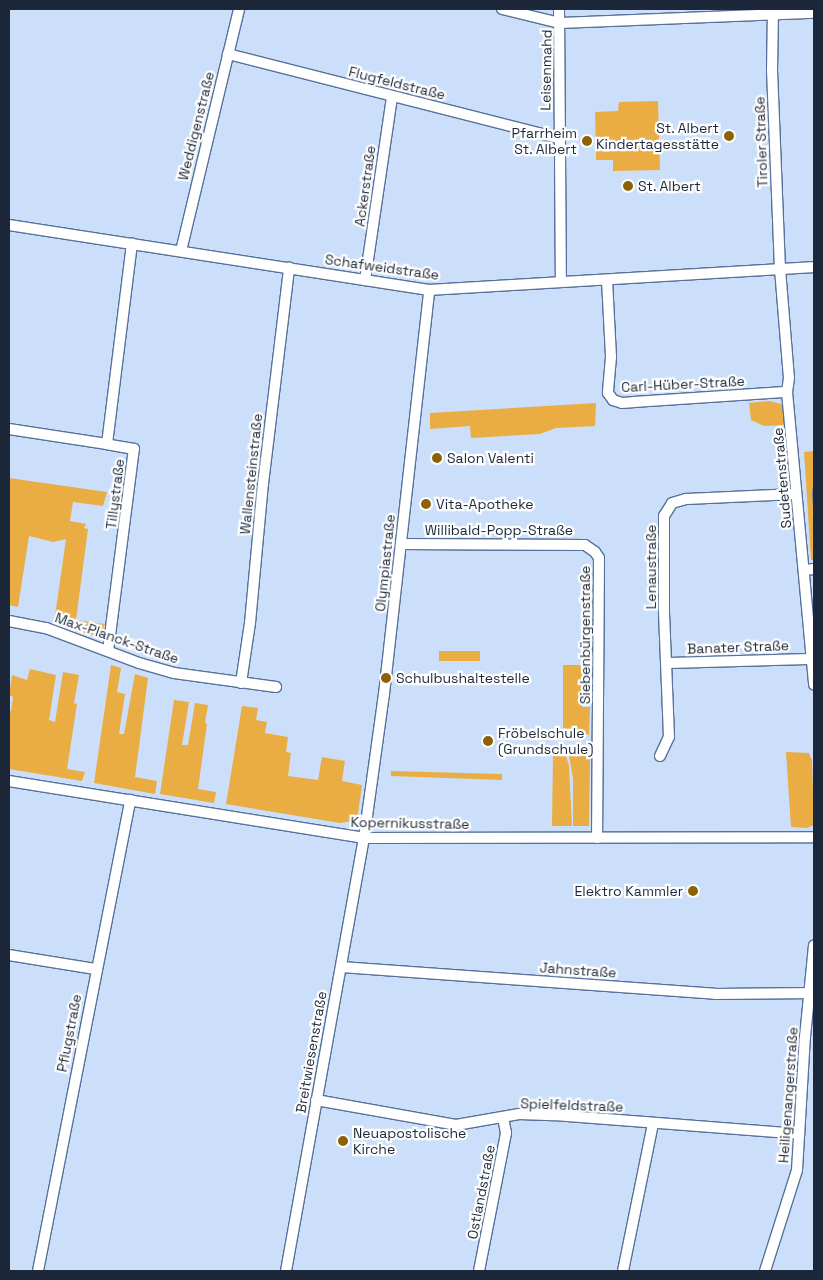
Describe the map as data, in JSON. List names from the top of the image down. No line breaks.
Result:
{"streets":{"street":["Leisenmahd","Flugfeldstraße","Weddigenstraße","Tiroler Straße","Ackerstraße","Schafweidstraße","Carl-Hüber-Straße","Wallensteinstraße","Sudetenstraße","Tillystraße","Willibald-Popp-Straße","Olympiastraße","Lenaustraße","Siebenbürgenstraße","Max-Planck-Straße","Banater Straße","Kopernikusstraße","Jahnstraße","Pflugstraße","Breitwiesenstraße","Heiligenangerstraße","Spielfeldstraße","Ostlandstraße"]},"crossings":[["Leisenmahd","Flugfeldstraße"],["Leisenmahd","Schafweidstraße"],["Flugfeldstraße","Weddigenstraße"],["Flugfeldstraße","Ackerstraße"],["Weddigenstraße","Schafweidstraße"],["Tiroler Straße","Schafweidstraße"],["Tiroler Straße","Sudetenstraße"],["Ackerstraße","Schafweidstraße"],["Schafweidstraße","Carl-Hüber-Straße"],["Schafweidstraße","Wallensteinstraße"],["Schafweidstraße","Sudetenstraße"],["Schafweidstraße","Tillystraße"],["Schafweidstraße","Olympiastraße"],["Carl-Hüber-Straße","Sudetenstraße"],["Wallensteinstraße","Max-Planck-Straße"],["Sudetenstraße","Lenaustraße"],["Sudetenstraße","Banater Straße"],["Tillystraße","Max-Planck-Straße"],["Willibald-Popp-Straße","Olympiastraße"],["Willibald-Popp-Straße","Siebenbürgenstraße"],["Olympiastraße","Kopernikusstraße"],["Olympiastraße","Breitwiesenstraße"],["Lenaustraße","Banater Straße"],["Siebenbürgenstraße","Kopernikusstraße"],["Kopernikusstraße","Pflugstraße"],["Kopernikusstraße","Breitwiesenstraße"],["Jahnstraße","Breitwiesenstraße"],["Jahnstraße","Heiligenangerstraße"],["Breitwiesenstraße","Spielfeldstraße"],["Heiligenangerstraße","Spielfeldstraße"],["Spielfeldstraße","Ostlandstraße"]],"places":["St. Albert Kindertagesstätte","Pfarrheim St. Albert","St. Albert","Salon Valenti","Vita-Apotheke","Schulbushaltestelle","Fröbelschule (Grundschule)","Elektro Kammler","Neuapostolische Kirche"]}
